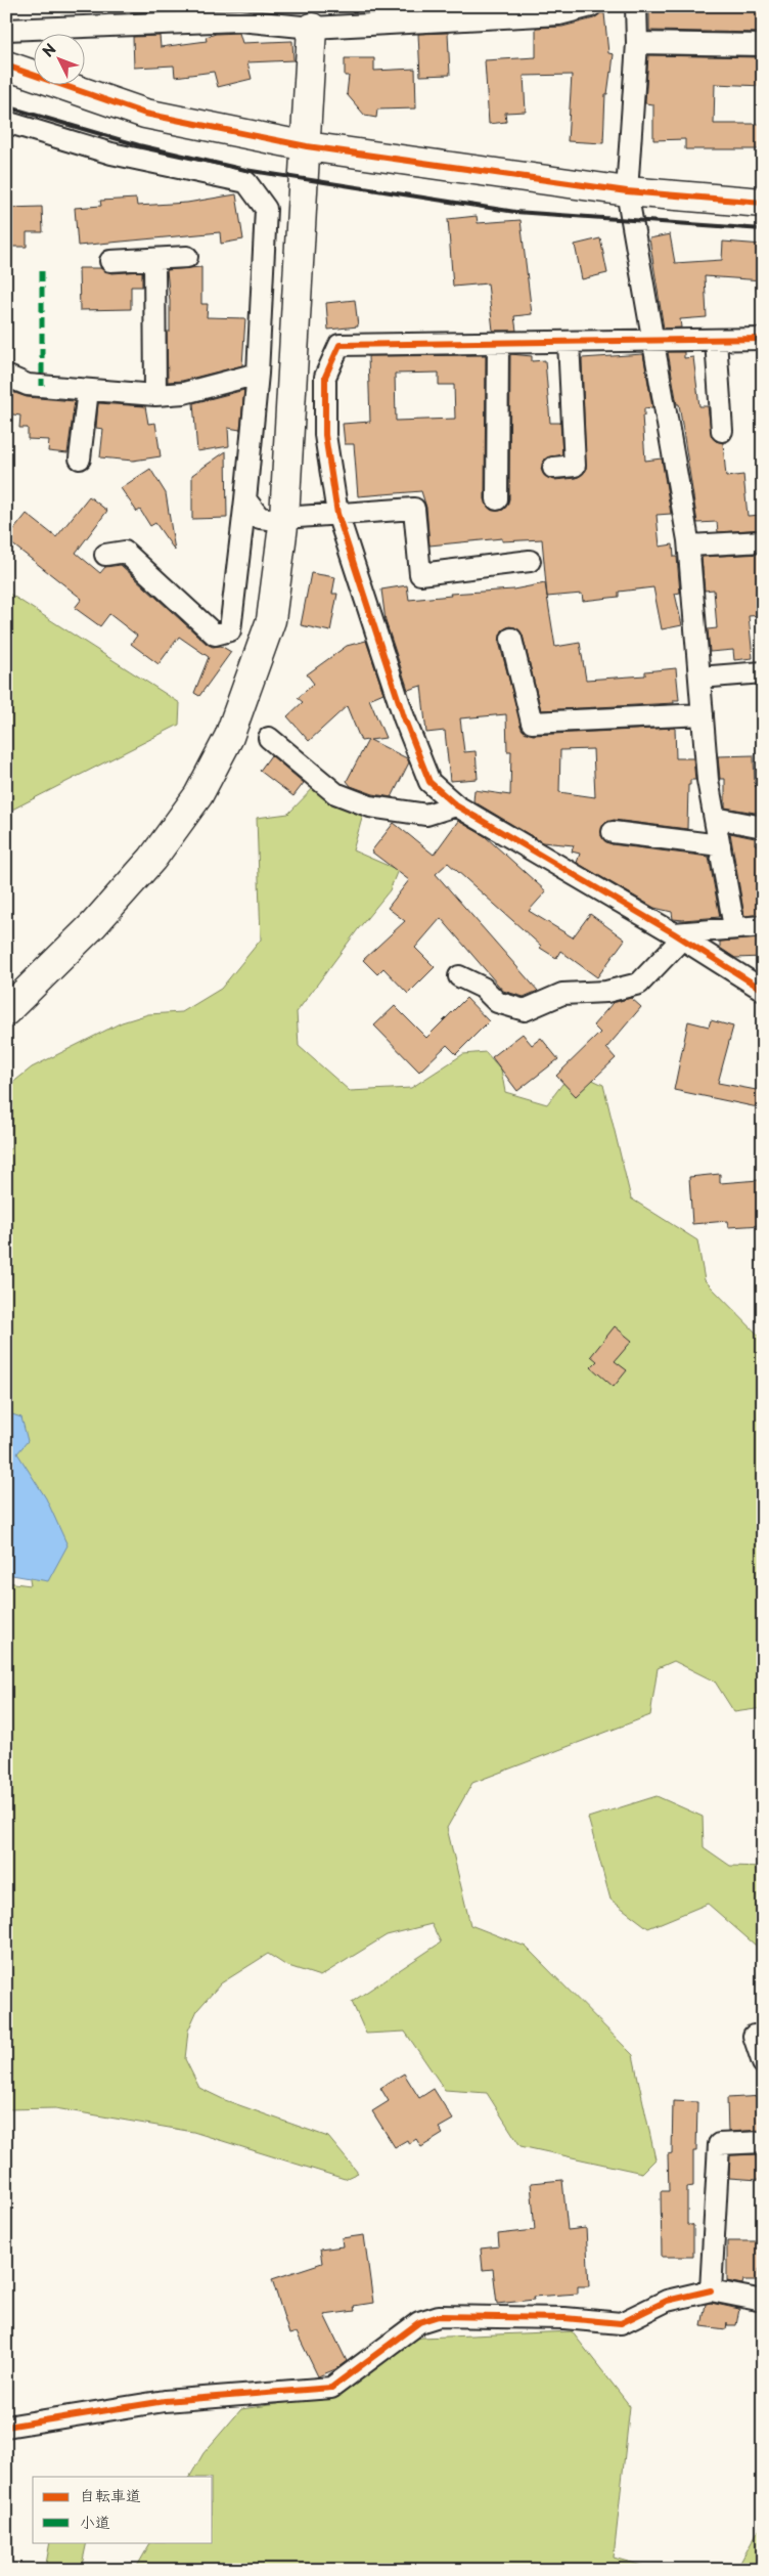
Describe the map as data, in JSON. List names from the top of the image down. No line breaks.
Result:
{"legend":["自転車道","小道"],"north":"top left"}
